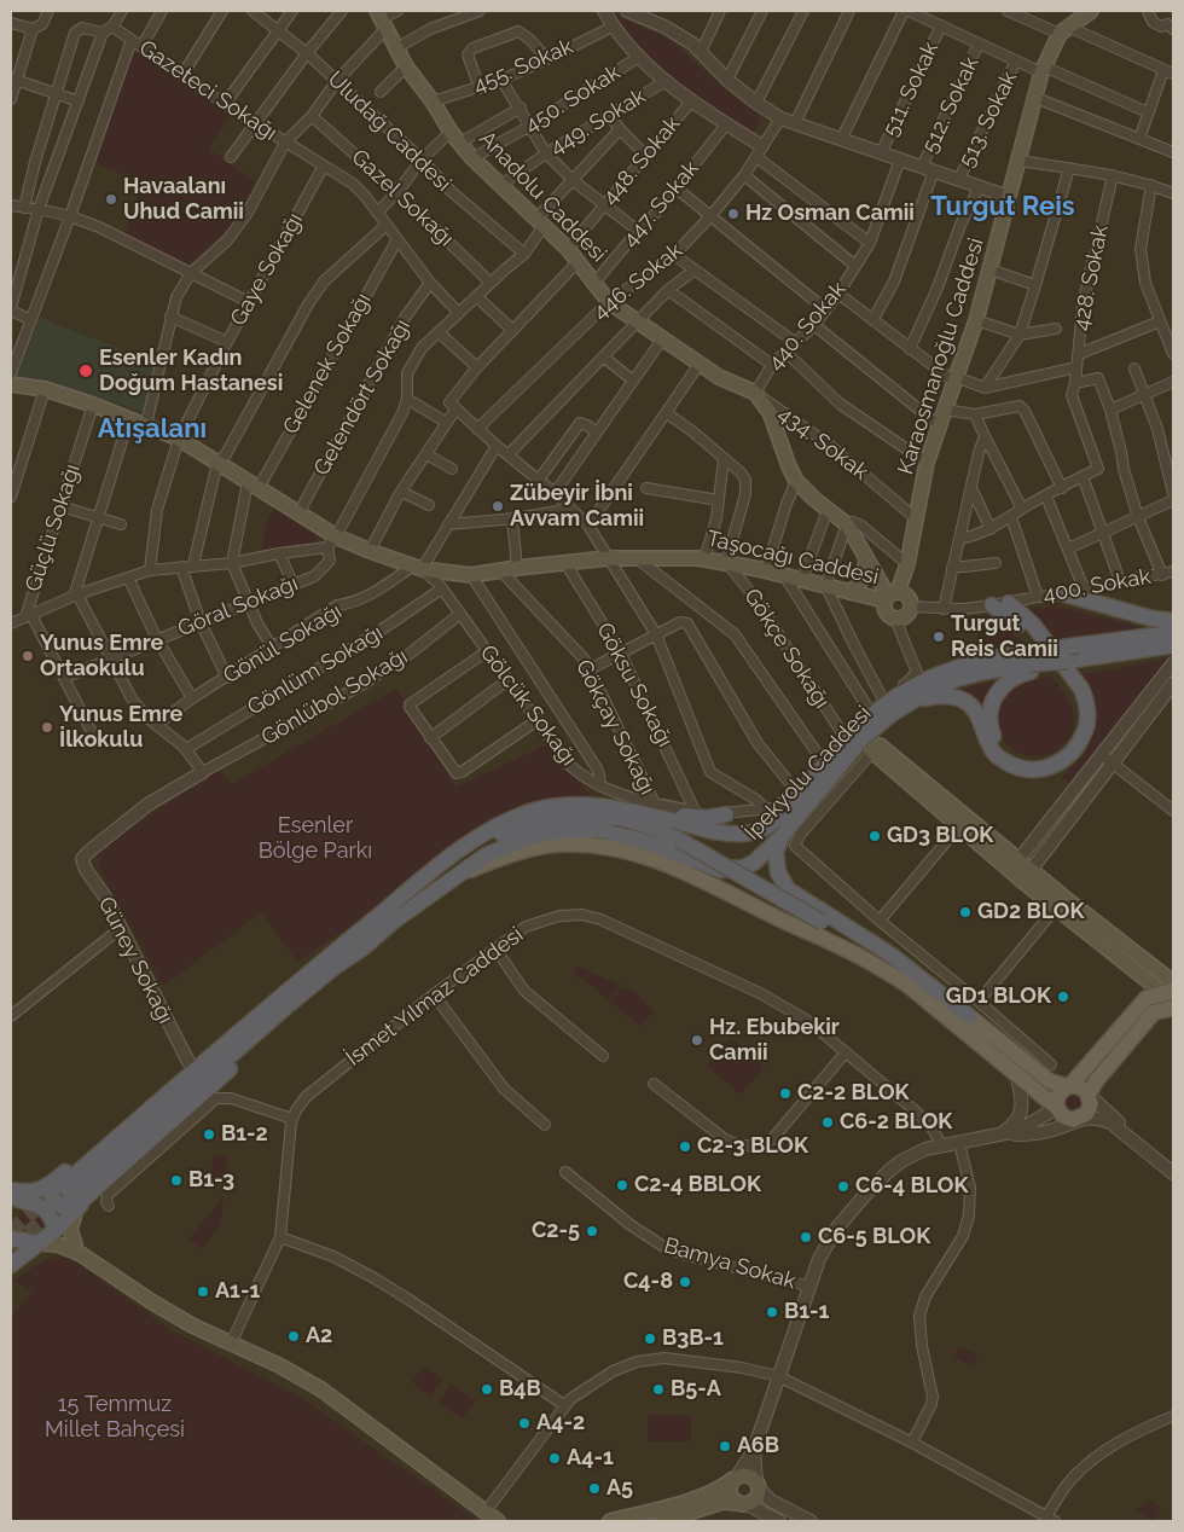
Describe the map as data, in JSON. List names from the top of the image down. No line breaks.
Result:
{"streets":{"highway":["İpekyolu Caddesi"],"main road":["Anadolu Caddesi","Karaosmanoğlu Caddesi","Taşocağı Caddesi"],"street":["455. Sokak","511. Sokak","Gazeteci Sokağı","450. Sokak","512. Sokak","513. Sokak","449. Sokak","Uludağ Caddesi","448. Sokak","Gazel Sokağı","447. Sokak","Gaye Sokağı","428. Sokak","446. Sokak","440. Sokak","Gelenek Sokağı","Gelendört Sokağı","434. Sokak","Güçlü Sokağı","400. Sokak","Göral Sokağı","Gönül Sokağı","Gökçe Sokağı","Gönlüm Sokağı","Göksu Sokağı","Gönlübol Sokağı","Gölcük Sokağı","Gökçay Sokağı","Güney Sokağı","İsmet Yılmaz Caddesi","Bamya Sokak"]},"crossings":[["455. Sokak","Anadolu Caddesi"],["Gazeteci Sokağı","Gaye Sokağı"],["Gazeteci Sokağı","Gelenek Sokağı"],["Gazeteci Sokağı","Gelendört Sokağı"],["450. Sokak","Anadolu Caddesi"],["449. Sokak","Anadolu Caddesi"],["448. Sokak","Anadolu Caddesi"],["Anadolu Caddesi","447. Sokak"],["Anadolu Caddesi","446. Sokak"],["Anadolu Caddesi","440. Sokak"],["Anadolu Caddesi","434. Sokak"],["Gaye Sokağı","Taşocağı Caddesi"],["440. Sokak","434. Sokak"],["Karaosmanoğlu Caddesi","434. Sokak"],["Karaosmanoğlu Caddesi","Taşocağı Caddesi"],["Karaosmanoğlu Caddesi","400. Sokak"],["Gelenek Sokağı","Taşocağı Caddesi"],["Gelendört Sokağı","Taşocağı Caddesi"],["Güçlü Sokağı","Taşocağı Caddesi"],["Taşocağı Caddesi","400. Sokak"],["Taşocağı Caddesi","Göral Sokağı"],["Taşocağı Caddesi","Gönül Sokağı"],["Taşocağı Caddesi","Gökçe Sokağı"],["Taşocağı Caddesi","Göksu Sokağı"],["Taşocağı Caddesi","Gölcük Sokağı"],["Taşocağı Caddesi","Gökçay Sokağı"],["Gönül Sokağı","Gölcük Sokağı"],["Gönlüm Sokağı","Gölcük Sokağı"],["Göksu Sokağı","Gölcük Sokağı"],["Gönlübol Sokağı","Gölcük Sokağı"],["Gönlübol Sokağı","Güney Sokağı"],["Gölcük Sokağı","Gökçay Sokağı"]],"districts":["Turgut Reis","Atışalanı"],"parks":["Esenler Bölge Parkı","15 Temmuz Millet Bahçesi"],"places":["Havaalanı Uhud Camii","Hz Osman Camii","Esenler Kadın Doğum Hastanesi","Zübeyir İbni Avvam Camii","Turgut Reis Camii","Yunus Emre Ortaokulu","Yunus Emre İlkokulu","GD3 BLOK","GD2 BLOK","GD1 BLOK","Hz. Ebubekir Camii","C2-2 BLOK","C6-2 BLOK","B1-2","C2-3 BLOK","B1-3","C2-4 BBLOK","C6-4 BLOK","C2-5","C6-5 BLOK","C4-8","A1-1","B1-1","A2","B3B-1","B4B","B5-A","A4-2","A6B","A4-1","A5"]}
